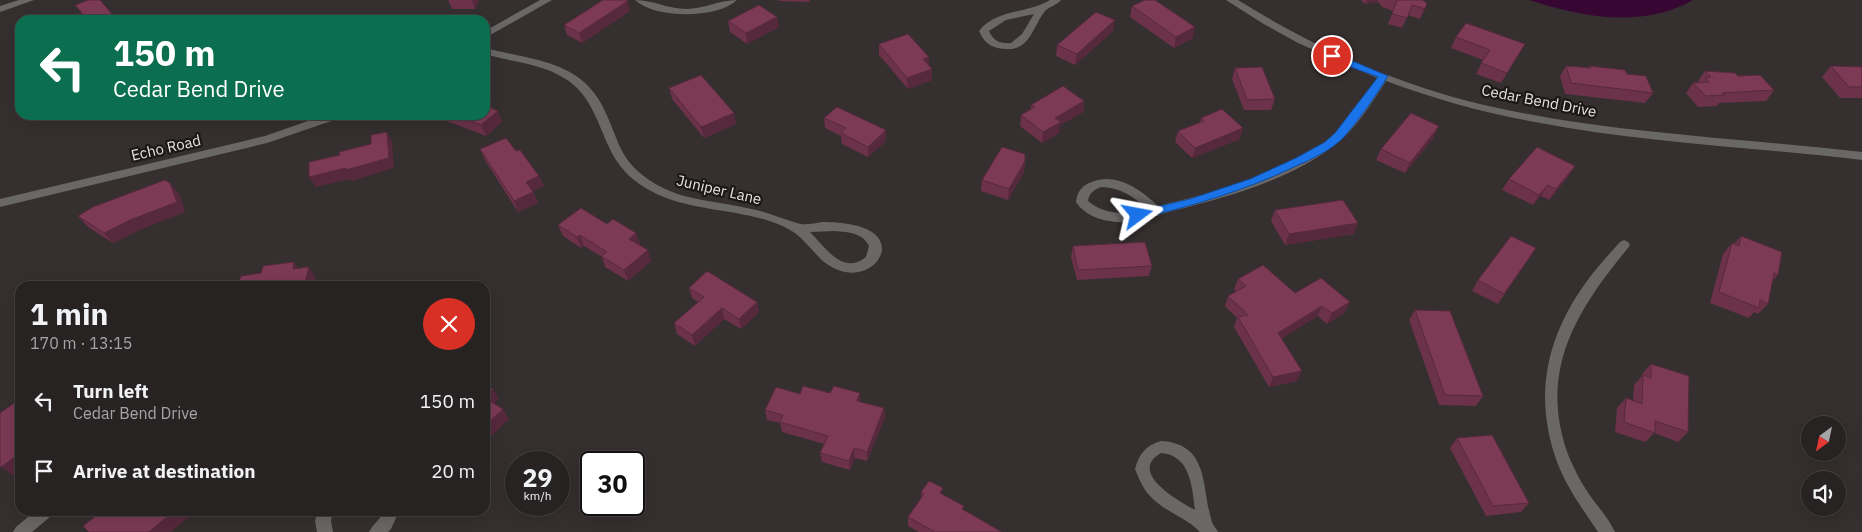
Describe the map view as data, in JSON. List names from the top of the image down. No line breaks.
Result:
{"streets":{"street":["Cedar Bend Drive","Echo Road","Juniper Lane"]},"north":"bottom left","page":{"turn":["150 m","Cedar Bend Drive"],"heading":["1 min","170 m · 13:15"],"list":[{"name":"Turn left","note":"Cedar Bend Drive","value":"150 m"},{"name":"Arrive at destination","value":"20 m"}],"speed":"29 km/h","limit":"30"}}
